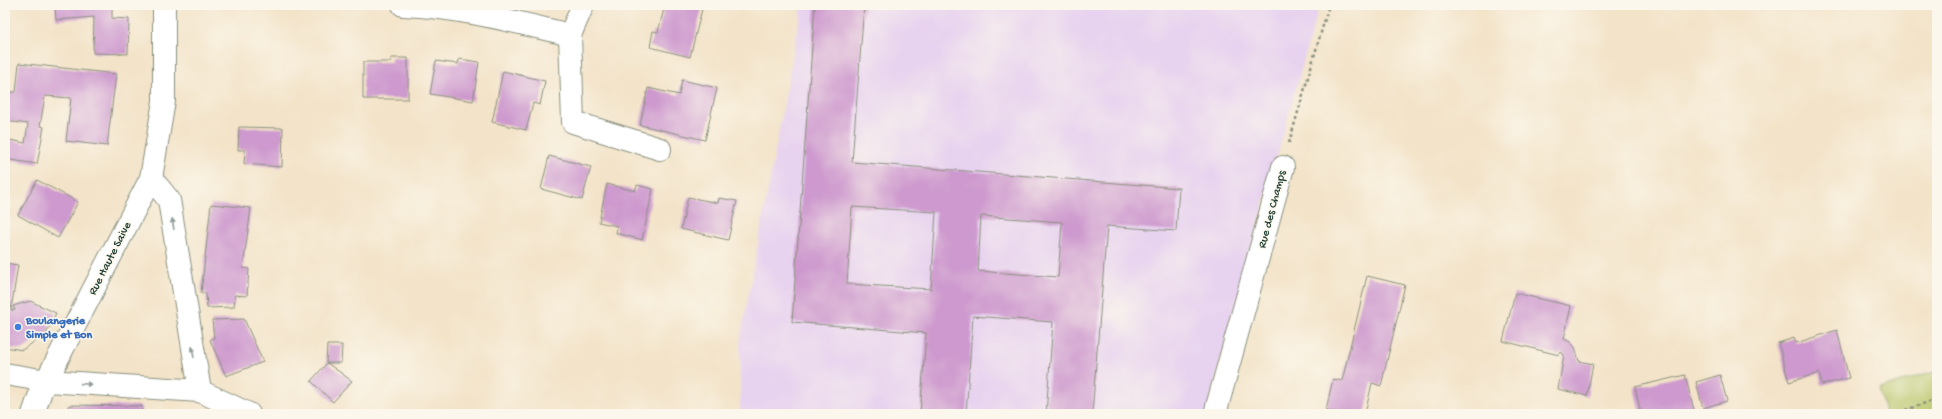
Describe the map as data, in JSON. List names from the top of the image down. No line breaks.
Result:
{"streets":{"street":["Rue des Champs","Rue Haute Saive"]},"places":["Boulangerie Simple et Bon"]}
